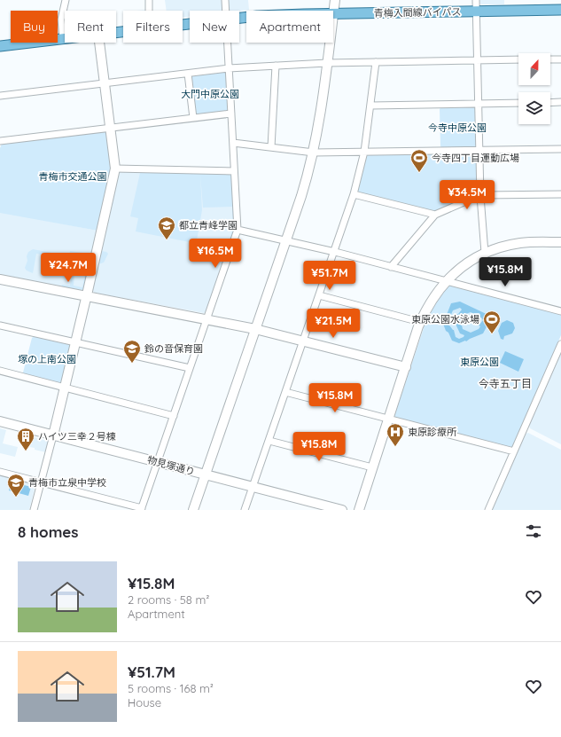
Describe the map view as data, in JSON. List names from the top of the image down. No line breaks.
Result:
{"streets":{"main road":["青梅入間線バイパス"],"street":["物見塚通り"]},"districts":["今寺五丁目"],"parks":["大門中原公園","今寺中原公園","青梅市交通公園","塚の上南公園","東原公園"],"places":{"sports":["今寺四丁目運動広場","東原公園水泳場"],"school or university":["都立青峰学園","鈴の音保育園","青梅市立泉中学校"],"hospital":["東原診療所"],"building":["ハイツ三幸２号棟"]},"north":"top","page":{"chip":["Buy","Rent","Filters","New","Apartment"],"price":["¥34.5M","¥16.5M","¥24.7M","¥15.8M","¥51.7M","¥21.5M","¥15.8M","¥15.8M"],"heading":"8 homes","list":[{"name":"¥15.8M","note":"2 rooms · 58 m² · Apartment"},{"name":"¥51.7M","note":"5 rooms · 168 m² · House"}]}}
